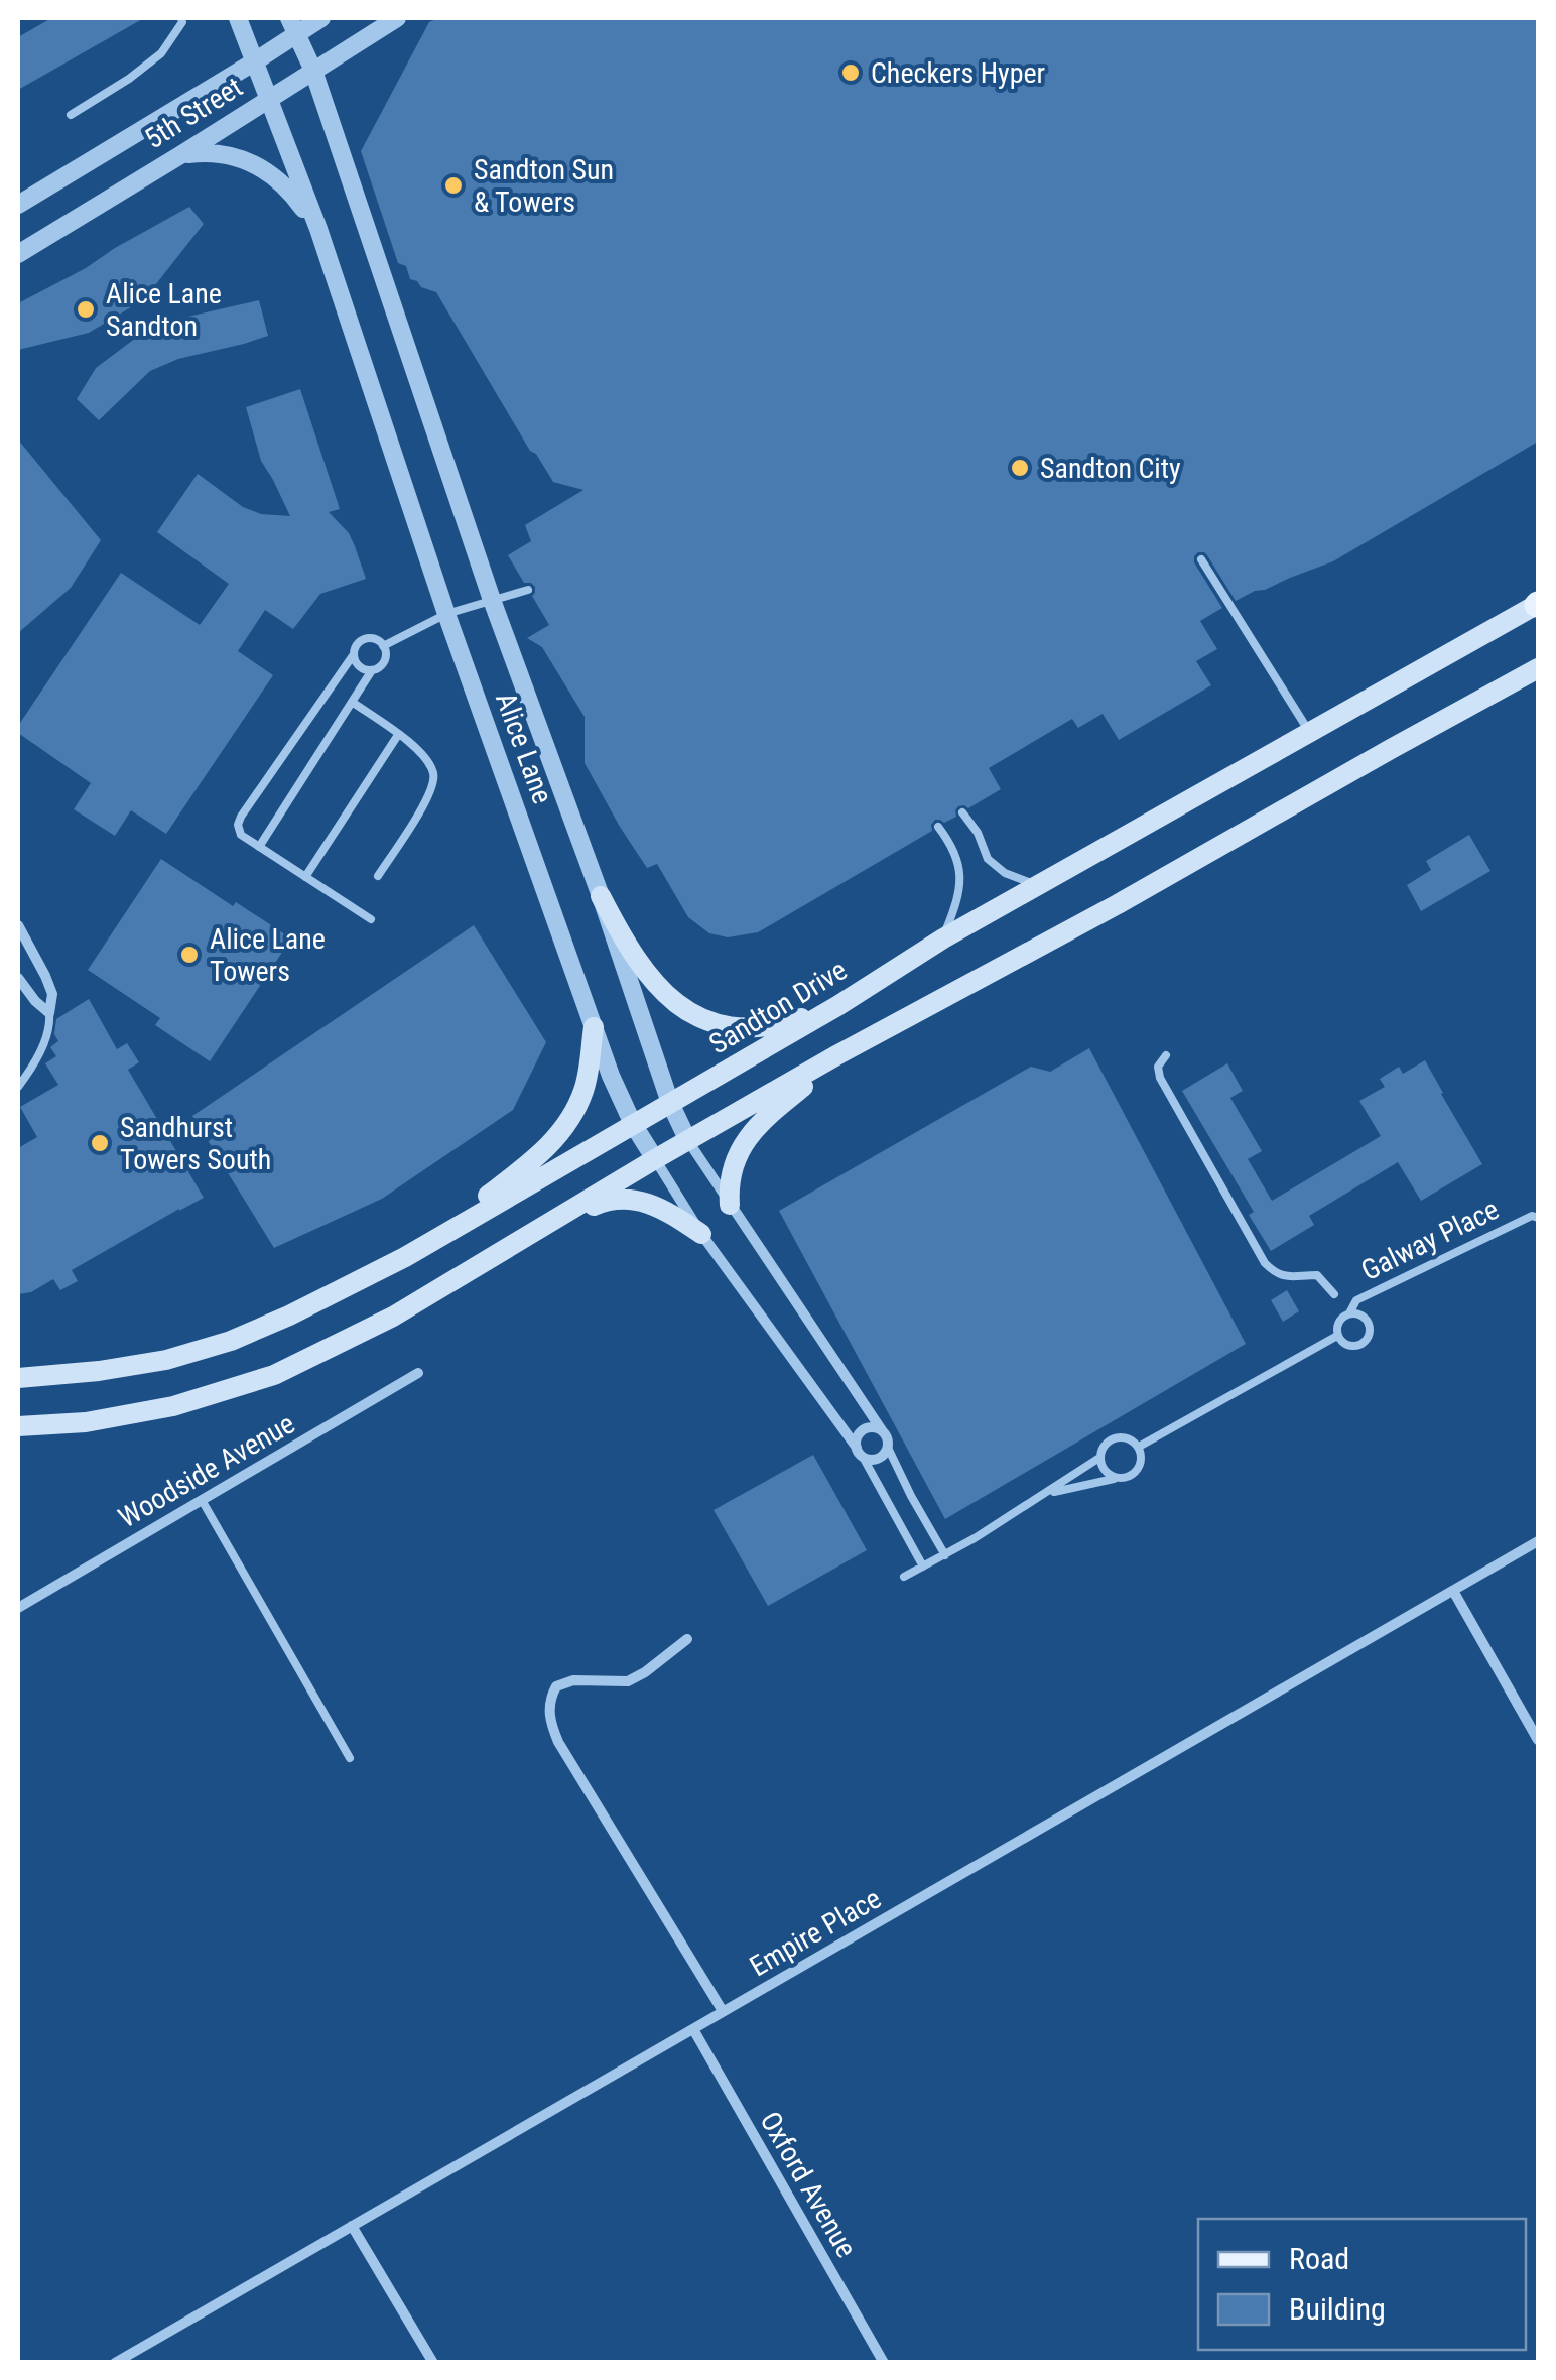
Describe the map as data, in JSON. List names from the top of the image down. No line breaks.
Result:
{"streets":{"main road":["Sandton Drive"],"street":["5th Street","Alice Lane","Woodside Avenue","Empire Place","Oxford Avenue"],"lane":["Galway Place"]},"crossings":[["5th Street","Alice Lane"],["Alice Lane","Sandton Drive"],["Empire Place","Oxford Avenue"]],"places":["Checkers Hyper","Sandton Sun & Towers","Alice Lane Sandton","Sandton City","Alice Lane Towers","Sandhurst Towers South"],"legend":["Road","Building"]}
